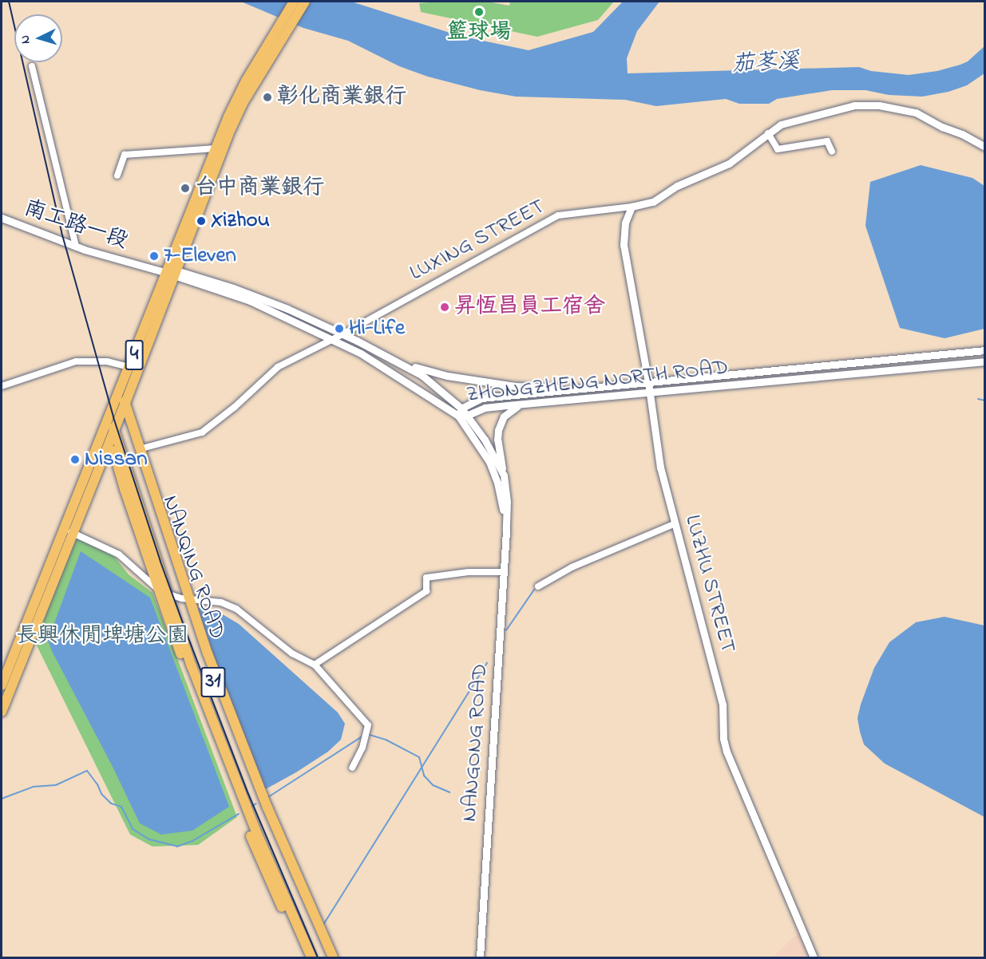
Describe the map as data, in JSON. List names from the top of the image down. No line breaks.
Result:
{"streets":{"main road":["4","NANQING ROAD","31"],"street":["南工路一段","LUXING STREET","ZHONGZHENG NORTH ROAD","LUZHU STREET","NANGONG ROAD"]},"crossings":[["南工路一段","4"],["南工路一段","NANGONG ROAD"],["LUXING STREET","LUZHU STREET"],["LUXING STREET","31"],["LUXING STREET","NANGONG ROAD"],["4","NANQING ROAD"],["4","31"],["4","NANGONG ROAD"],["ZHONGZHENG NORTH ROAD","LUZHU STREET"],["ZHONGZHENG NORTH ROAD","NANGONG ROAD"],["NANQING ROAD","31"]],"water":["茄苳溪"],"parks":["長興休閒埤塘公園"],"places":["籃球場","彰化商業銀行","台中商業銀行","Xizhou","7-Eleven","昇恆昌員工宿舍","Hi-Life","Nissan"],"north":"left"}
